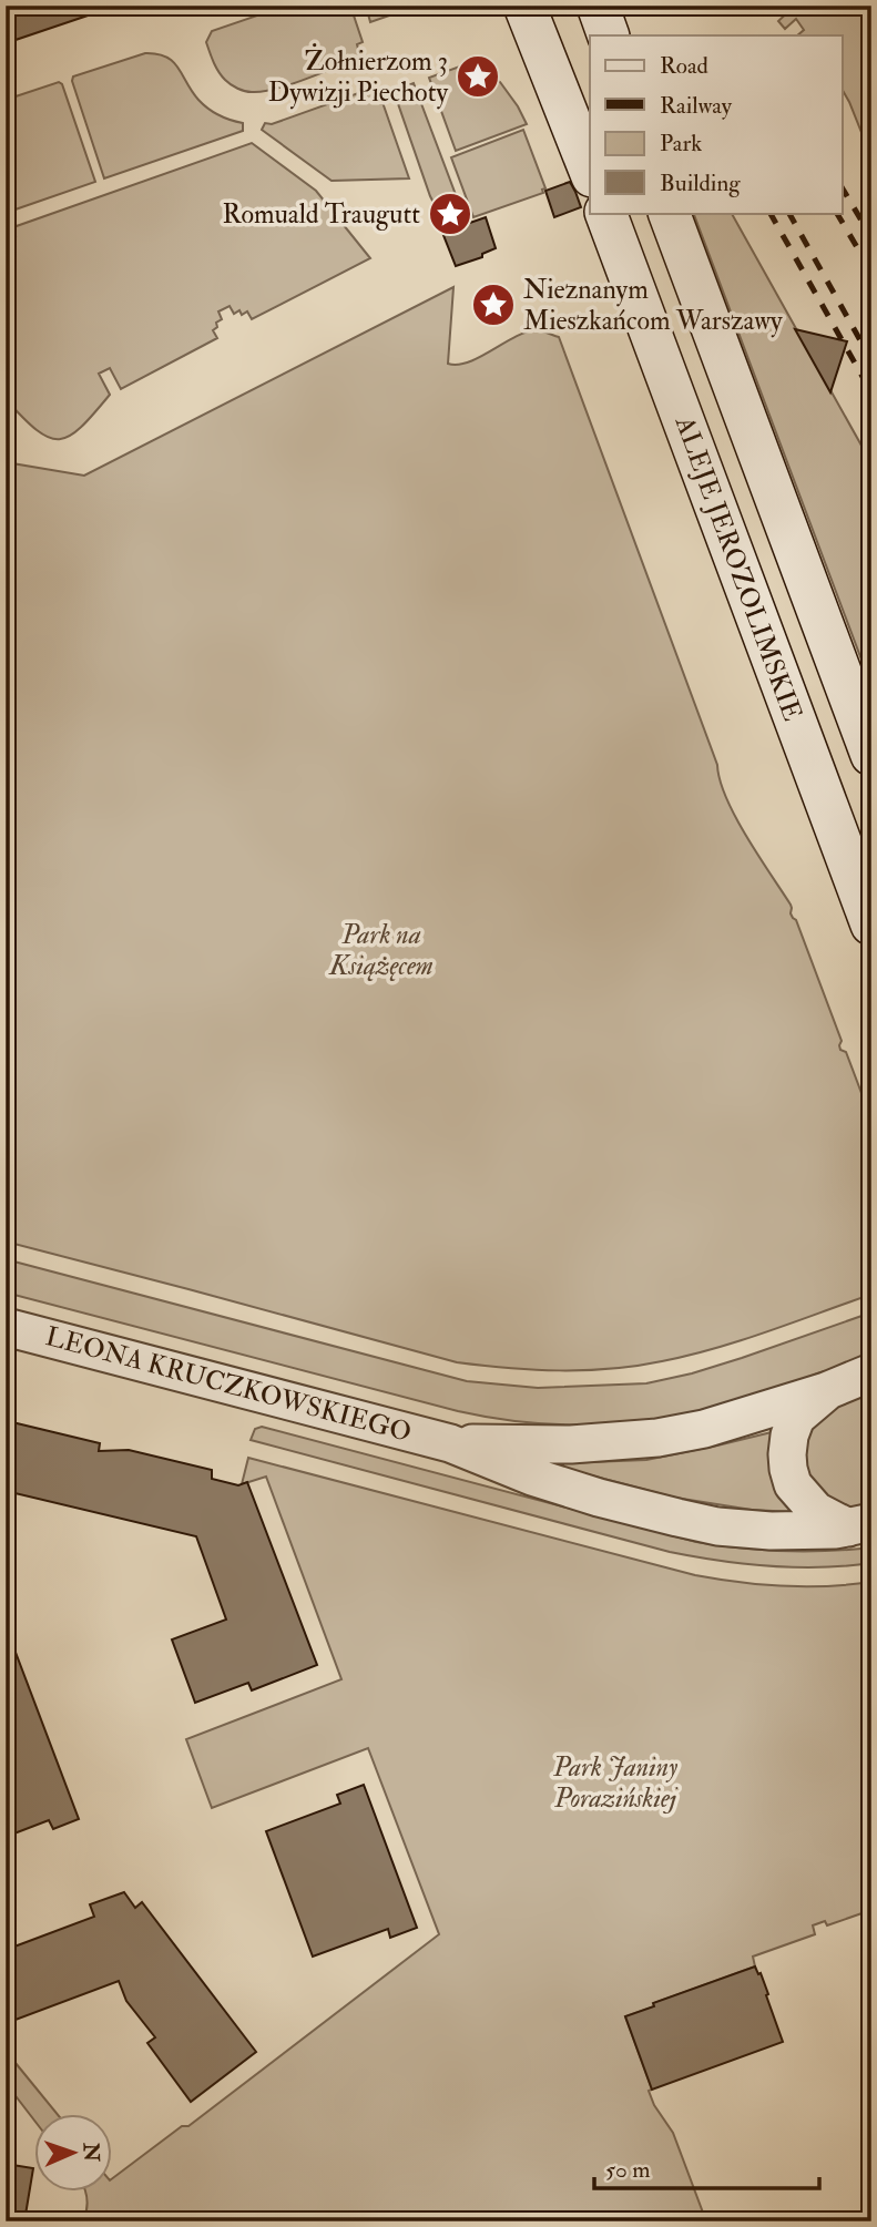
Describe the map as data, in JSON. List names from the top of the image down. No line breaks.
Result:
{"streets":{"main road":["ALEJE JEROZOLIMSKIE"],"street":["LEONA KRUCZKOWSKIEGO"]},"parks":["Park na Książęcem","Park Janiny Porazińskiej"],"places":{"place":["Żołnierzom 3 Dywizji Piechoty","Romuald Traugutt","Nieznanym Mieszkańcom Warszawy"]},"legend":["Road","Railway","Park","Building"],"scale_bar":"50 m","north":"right"}
